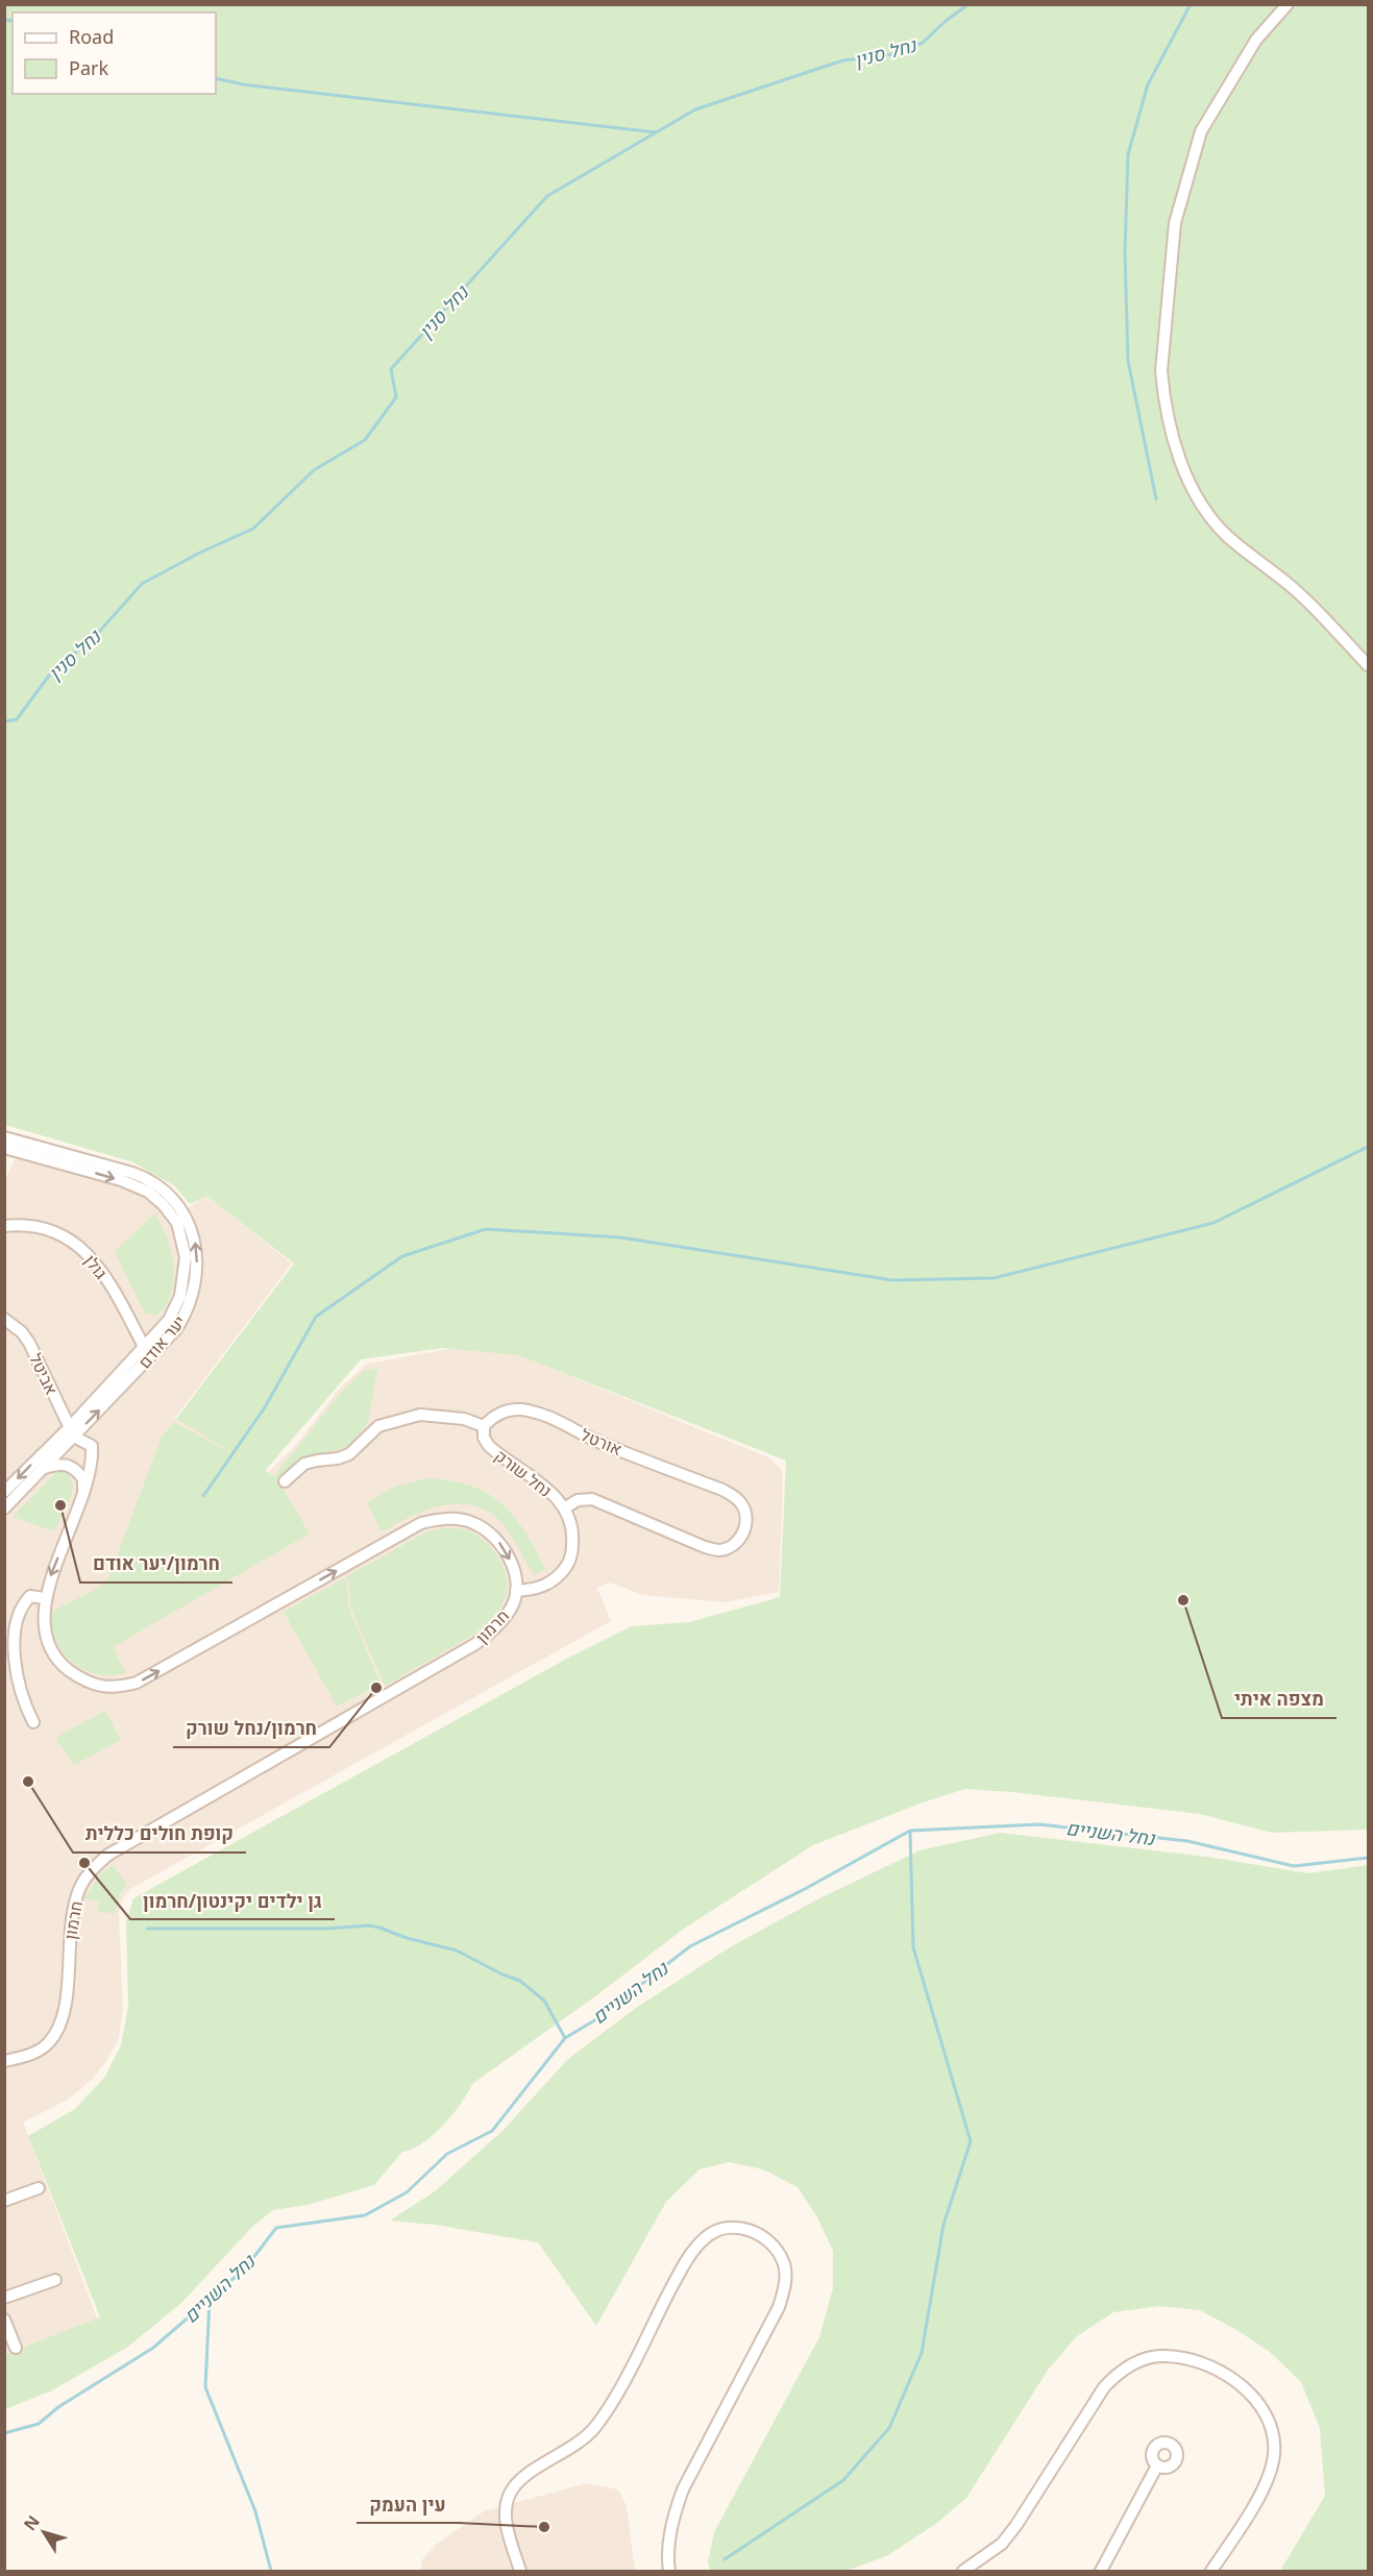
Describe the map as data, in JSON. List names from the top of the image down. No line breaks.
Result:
{"streets":{"street":["גולן","יער אודם","אביטל","אורטל","נחל שורק","חרמון"]},"crossings":[["גולן","יער אודם"],["יער אודם","אביטל"],["יער אודם","חרמון"],["אביטל","חרמון"],["אורטל","נחל שורק"],["נחל שורק","חרמון"]],"water":["נחל סנין","נחל השניים"],"places":["חרמון/יער אודם","מצפה איתי","חרמון/נחל שורק","קופת חולים כללית","גן ילדים יקינטון/חרמון","עין העמק"],"legend":["Road","Park"],"north":"top left"}
